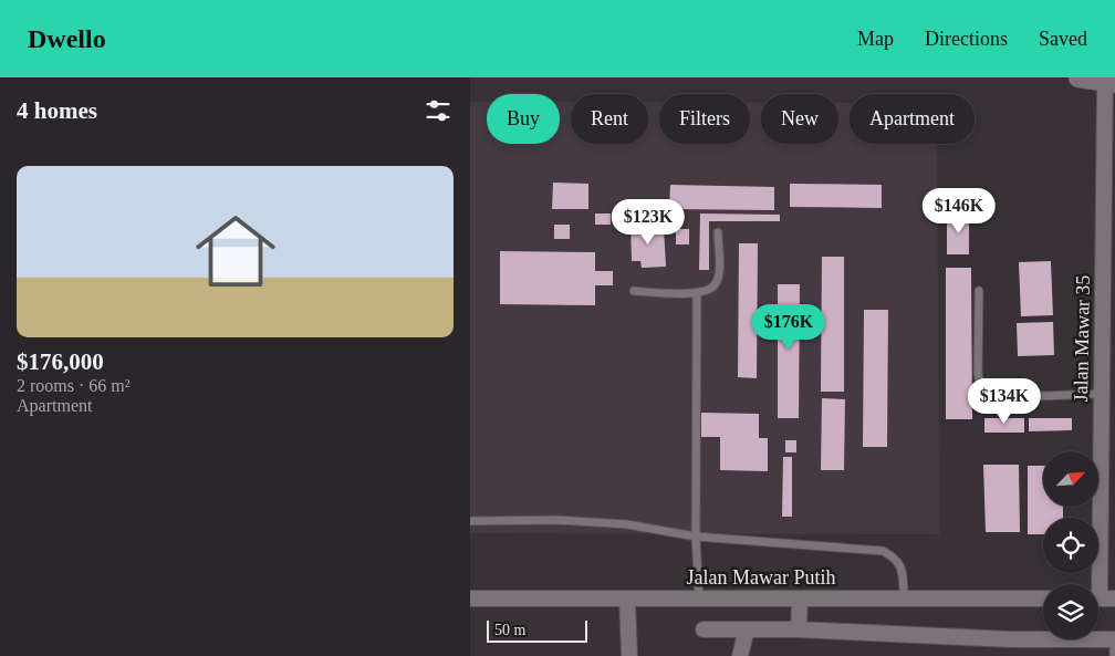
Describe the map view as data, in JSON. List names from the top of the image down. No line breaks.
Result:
{"streets":{"street":["Jalan Mawar 35","Jalan Mawar Putih"]},"scale_bar":"50 m","north":"top right","page":{"header":"Dwello","nav":["Map","Directions","Saved"],"heading":"4 homes","chip":["Buy","Rent","Filters","New","Apartment"],"list":[{"name":"$176,000","note":"2 rooms · 66 m² · Apartment"}],"price":["$146K","$123K","$176K","$134K"],"scale":"50 m"}}
